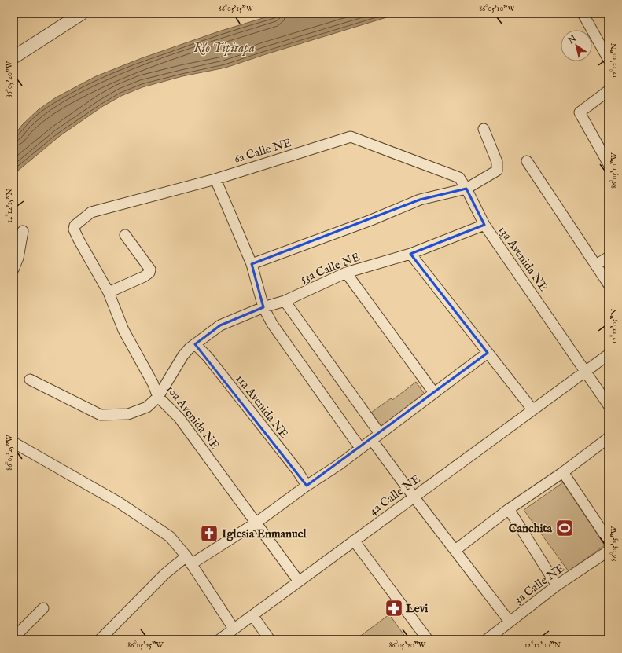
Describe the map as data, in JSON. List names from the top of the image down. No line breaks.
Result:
{"streets":{"street":["6a Calle NE","13a Avenida NE","53a Calle NE","11a Avenida NE","10a Avenida NE","4a Calle NE","3a Calle NE"]},"crossings":[["6a Calle NE","13a Avenida NE"],["6a Calle NE","10a Avenida NE"],["13a Avenida NE","53a Calle NE"],["13a Avenida NE","4a Calle NE"],["53a Calle NE","11a Avenida NE"],["53a Calle NE","10a Avenida NE"],["10a Avenida NE","4a Calle NE"]],"water":["Río Tipitapa"],"places":{"sports":["Canchita"],"church":["Iglesia Enmanuel"],"pharmacy":["Levi"]},"north":"top left","coordinates":["86°05'15\"W","86°05'10\"W","12°12'10\"N","86°05'20\"W","12°12'15\"N","12°12'05\"N","86°05'25\"W","12°12'00\"N"]}
